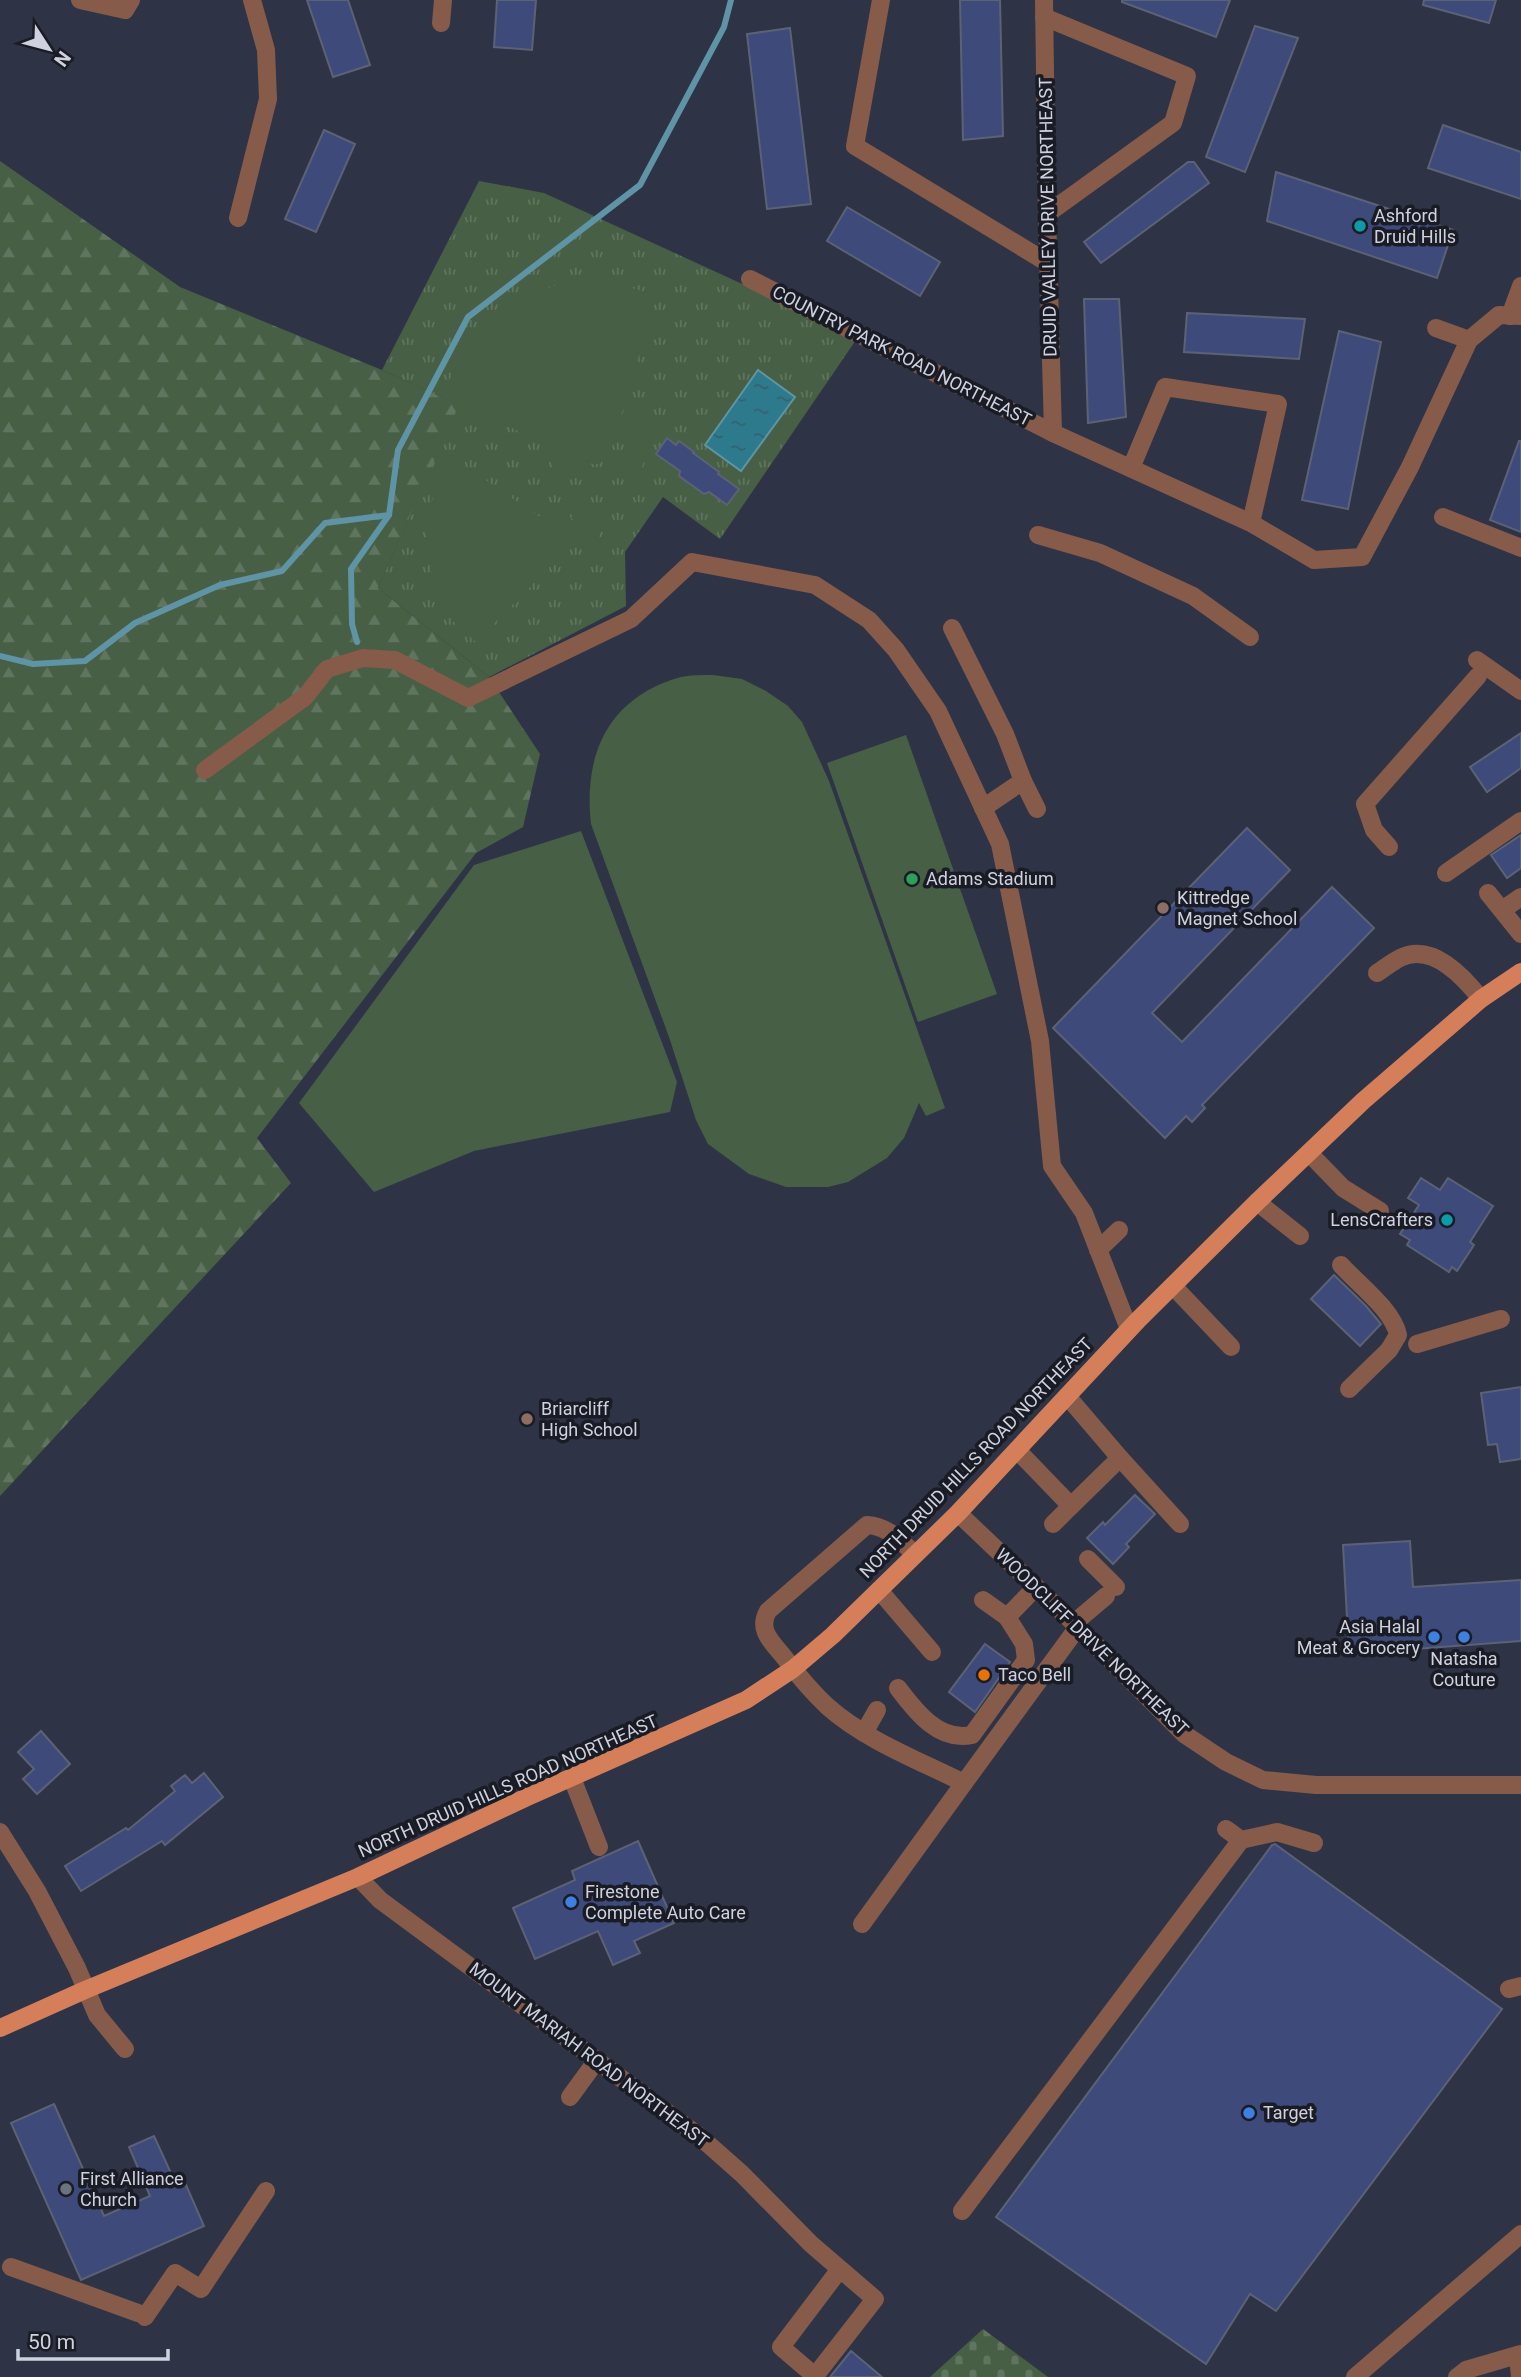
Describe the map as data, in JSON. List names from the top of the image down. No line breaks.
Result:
{"streets":{"main road":["NORTH DRUID HILLS ROAD NORTHEAST"],"street":["DRUID VALLEY DRIVE NORTHEAST","COUNTRY PARK ROAD NORTHEAST","WOODCLIFF DRIVE NORTHEAST","MOUNT MARIAH ROAD NORTHEAST"]},"crossings":[["DRUID VALLEY DRIVE NORTHEAST","COUNTRY PARK ROAD NORTHEAST"],["NORTH DRUID HILLS ROAD NORTHEAST","WOODCLIFF DRIVE NORTHEAST"],["NORTH DRUID HILLS ROAD NORTHEAST","MOUNT MARIAH ROAD NORTHEAST"]],"places":["Ashford Druid Hills","Adams Stadium","Kittredge Magnet School","LensCrafters","Briarcliff High School","Asia Halal Meat & Grocery","Natasha Couture","Taco Bell","Firestone Complete Auto Care","Target","First Alliance Church"],"scale_bar":"50 m","north":"bottom right"}
